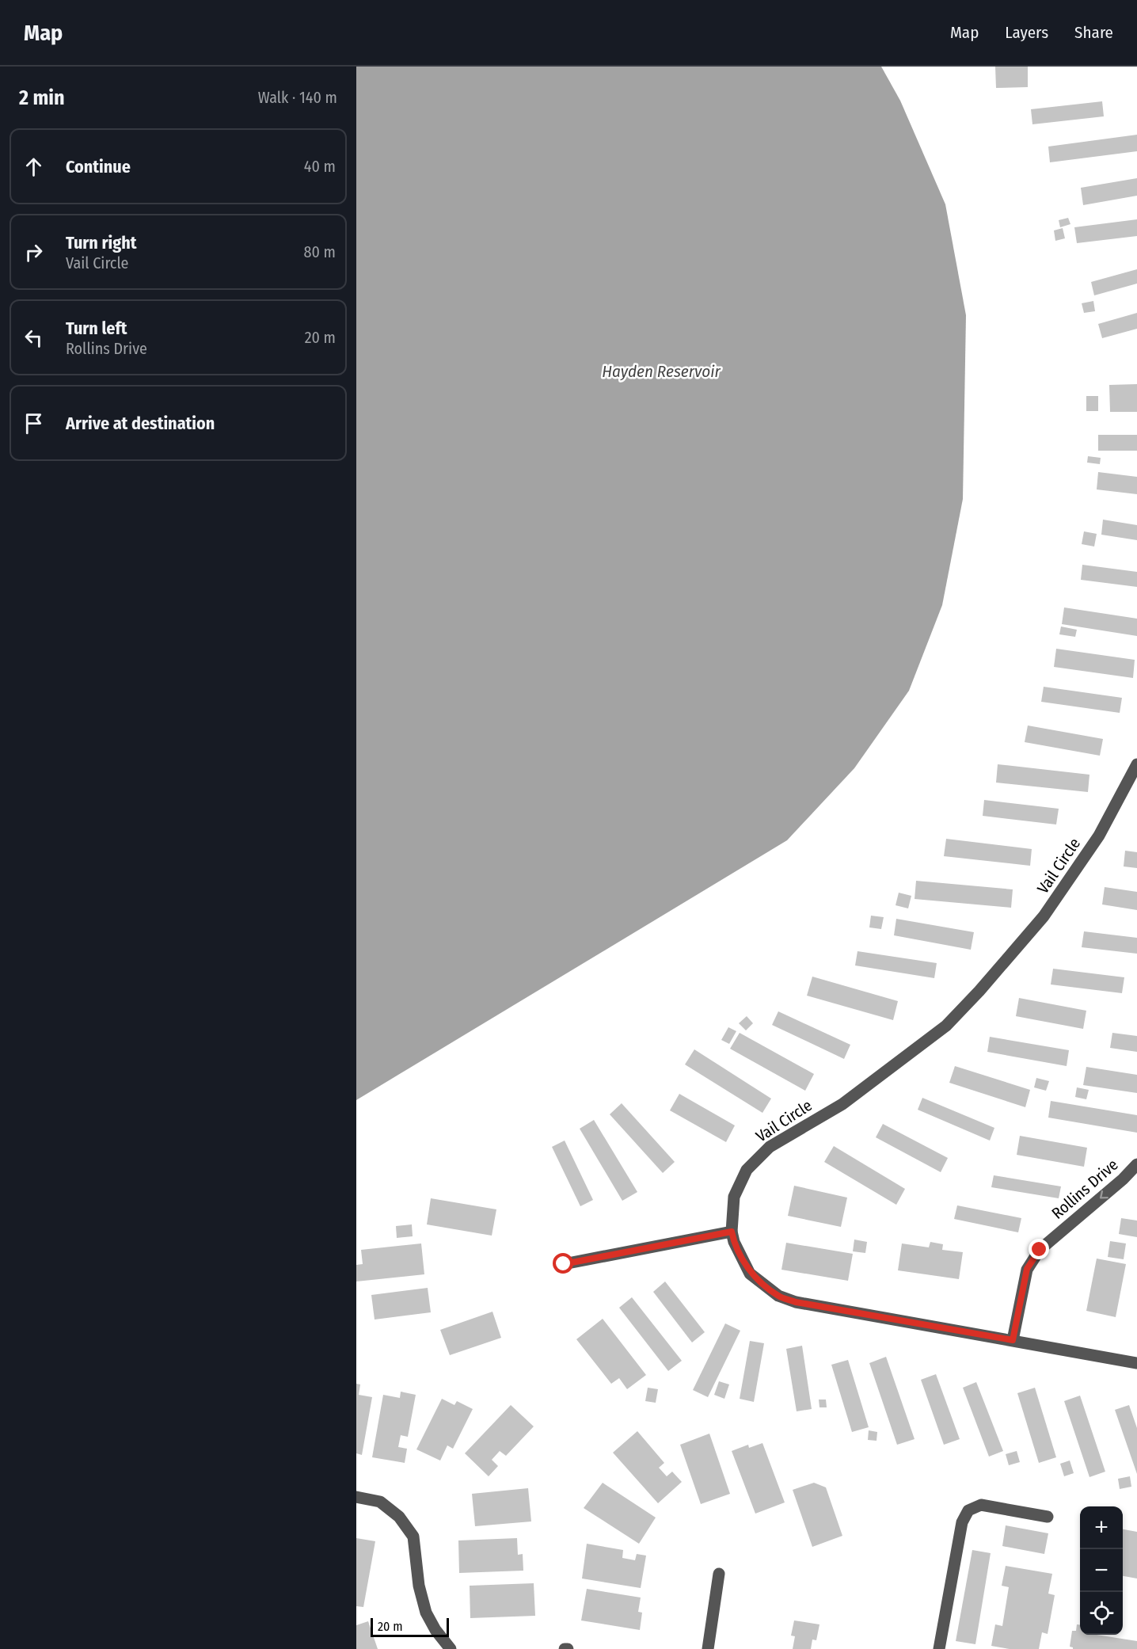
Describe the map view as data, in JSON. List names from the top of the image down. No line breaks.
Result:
{"streets":{"street":["Vail Circle","Rollins Drive"]},"crossings":[["Vail Circle","Rollins Drive"]],"one_way":["Rollins Drive"],"water":["Hayden Reservoir"],"scale_bar":"20 m","page":{"header":"Map","nav":["Map","Layers","Share"],"heading":["2 min","Walk · 140 m"],"list":[["Continue","40 m"],["Turn right","Vail Circle","80 m"],["Turn left","Rollins Drive","20 m"],"Arrive at destination"],"map_buttons":["+","−"],"scale":"20 m"}}
